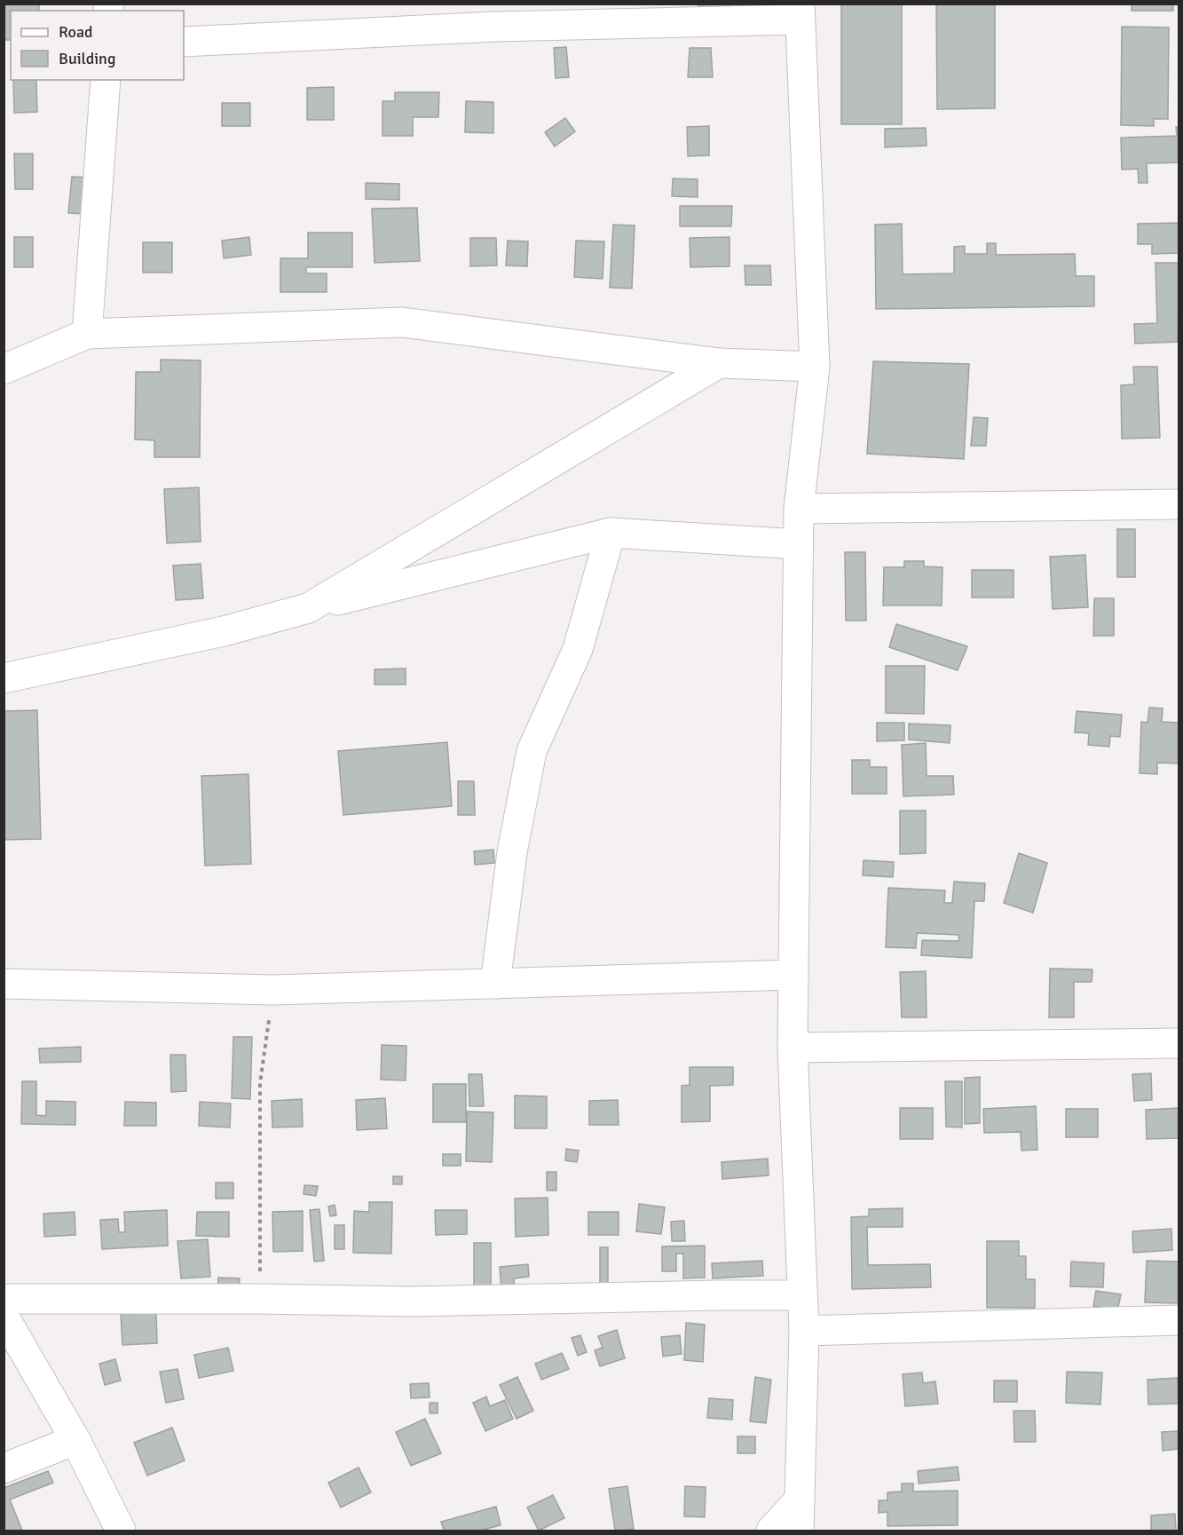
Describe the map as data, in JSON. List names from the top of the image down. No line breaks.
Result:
{"legend":["Road","Building"]}
